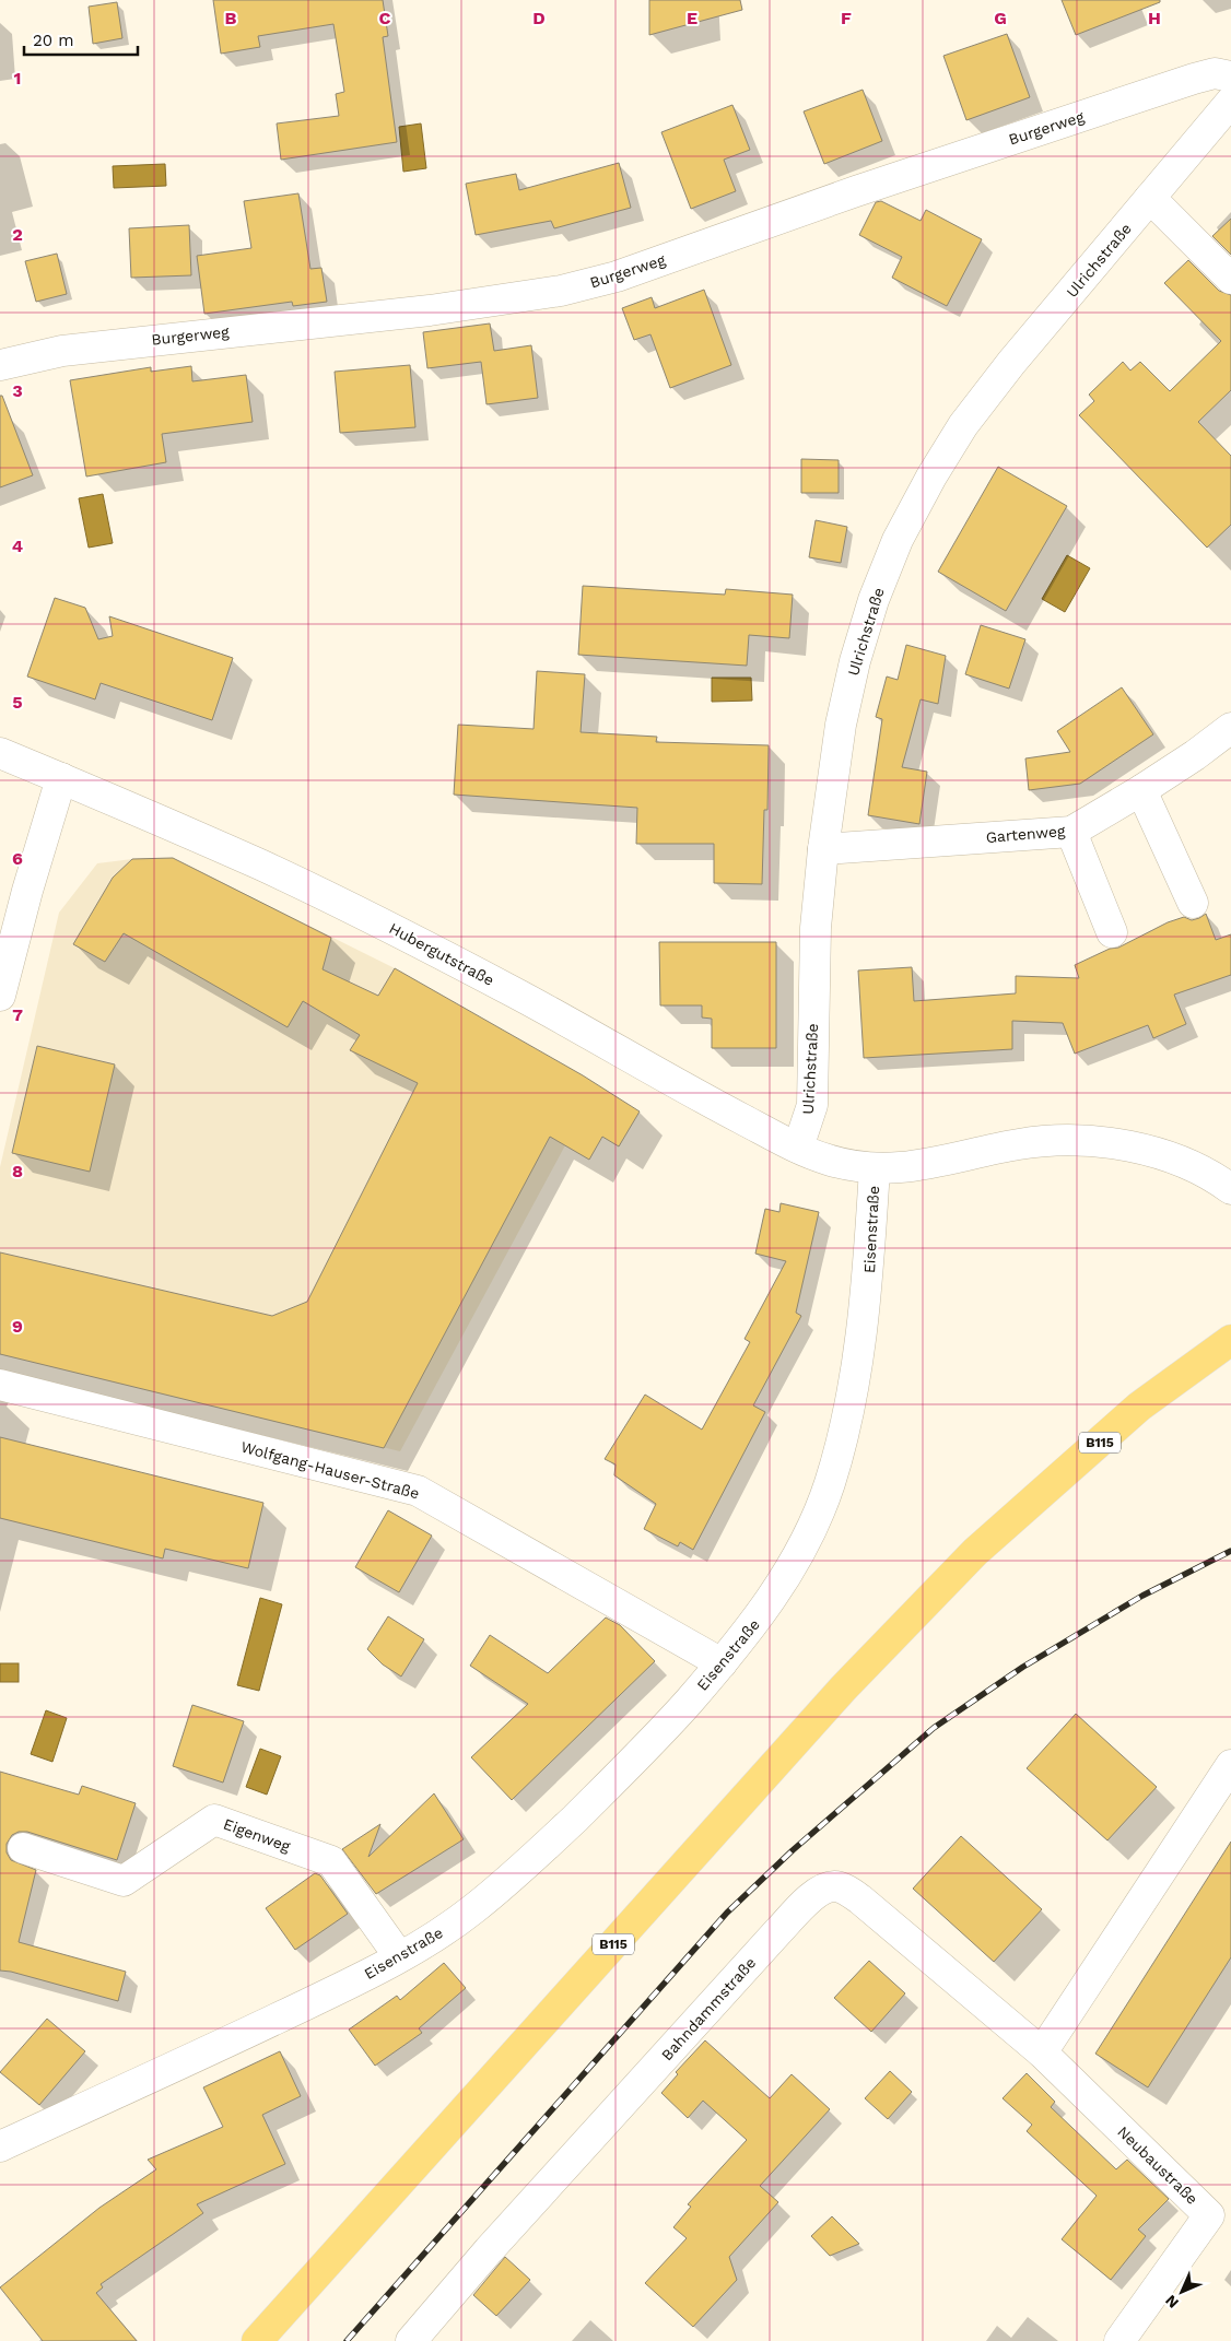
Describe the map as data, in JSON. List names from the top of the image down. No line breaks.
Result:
{"streets":{"main road":["B115"],"street":["Burgerweg","Ulrichstraße","Gartenweg","Hubergutstraße","Eisenstraße","Wolfgang-Hauser-Straße","Eigenweg","Bahndammstraße","Neubaustraße"]},"crossings":[["Ulrichstraße","Gartenweg"],["Ulrichstraße","Hubergutstraße"],["Hubergutstraße","Eisenstraße"],["Eisenstraße","Wolfgang-Hauser-Straße"],["Eisenstraße","Eigenweg"],["Bahndammstraße","Neubaustraße"]],"scale_bar":"20 m","north":"bottom left","grid":{"columns":["B","C","D","E","F","G","H"],"rows":["1","2","3","4","5","6","7","8","9"]}}
